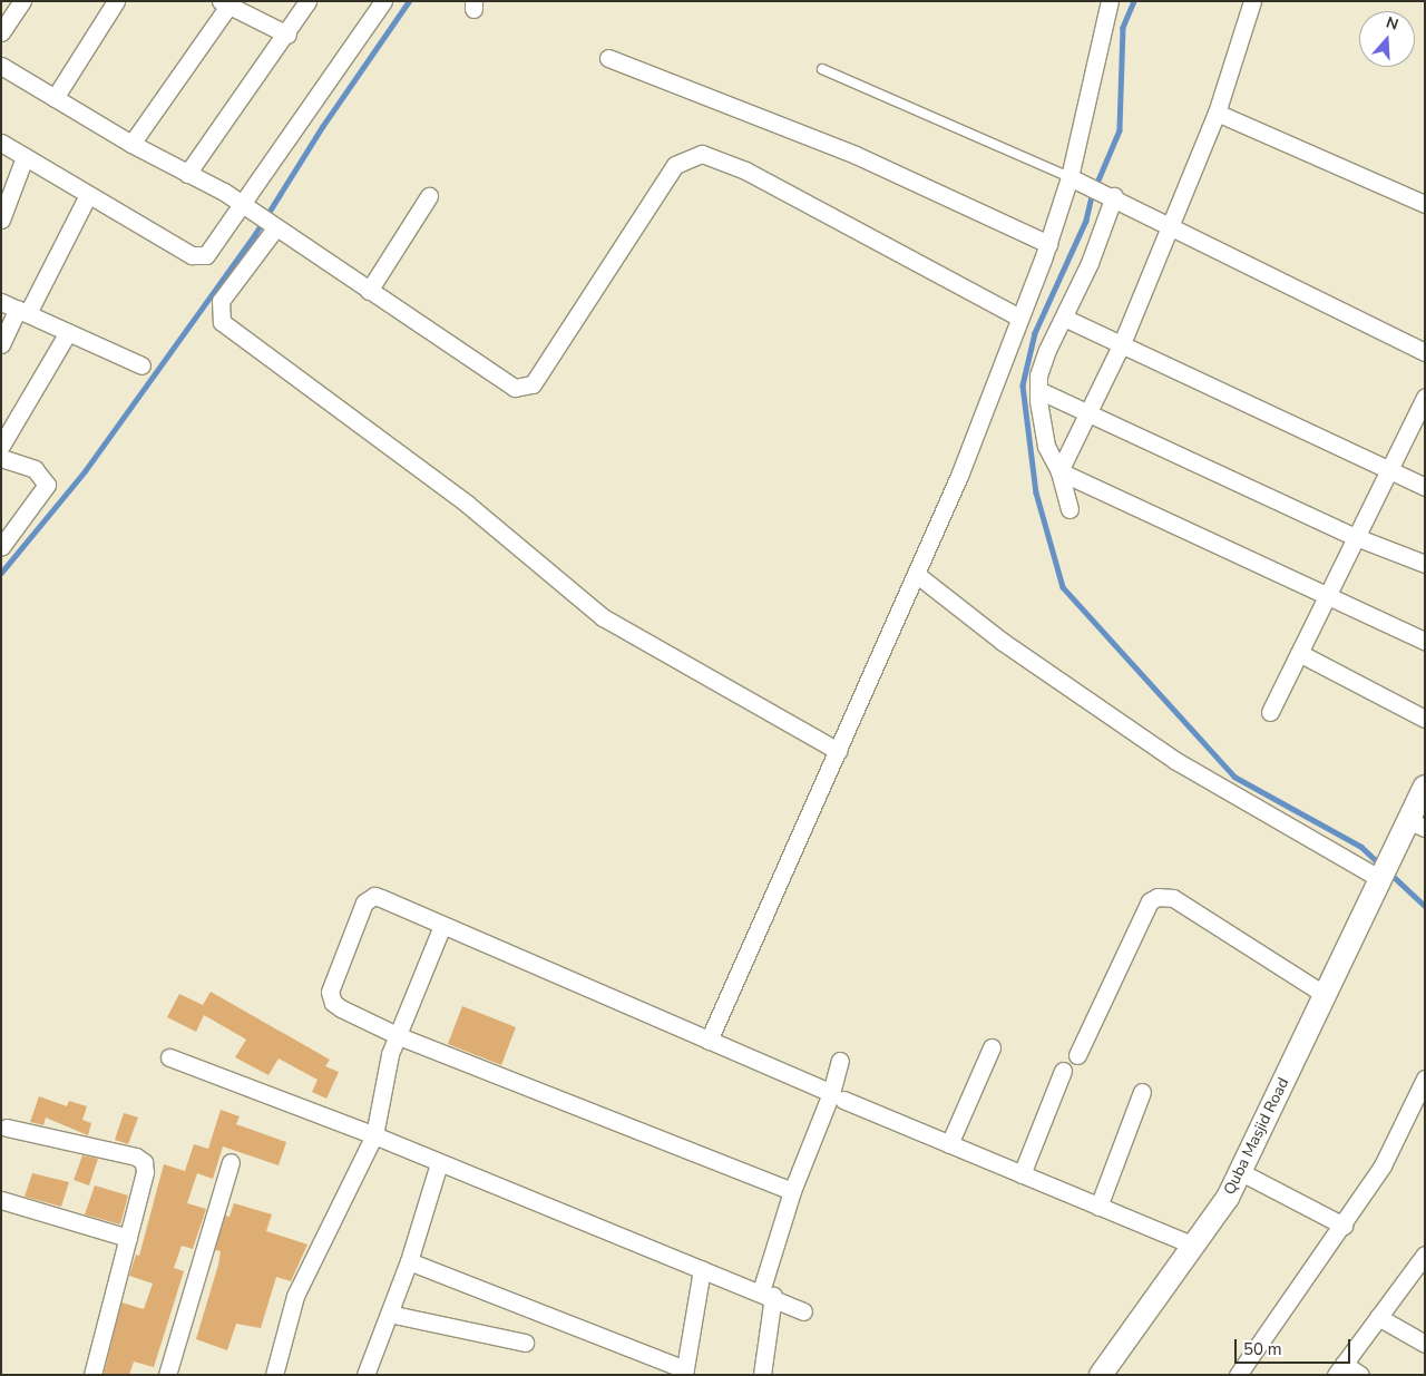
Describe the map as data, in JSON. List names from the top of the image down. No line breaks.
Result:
{"streets":{"street":["Quba Masjid Road"]},"scale_bar":"50 m","north":"top"}
